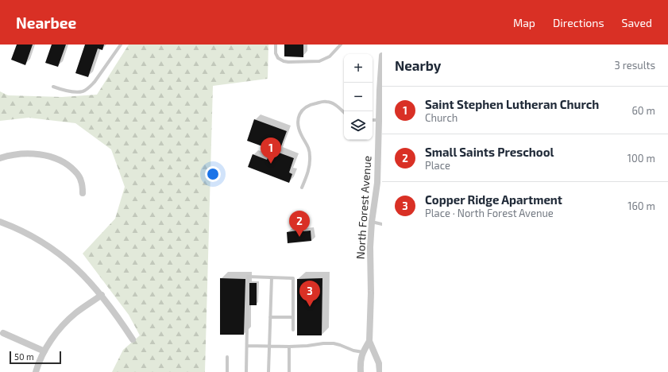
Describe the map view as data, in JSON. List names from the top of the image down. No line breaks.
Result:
{"streets":{"street":["North Forest Avenue"]},"scale_bar":"50 m","page":{"header":"Nearbee","nav":["Map","Directions","Saved"],"heading":["Nearby","3 results"],"map_buttons":["+","−"],"list":[{"mark":"1","name":"Saint Stephen Lutheran Church","note":"Church","value":"60 m"},{"mark":"2","name":"Small Saints Preschool","note":"Place","value":"100 m"},{"mark":"3","name":"Copper Ridge Apartment","note":"Place · North Forest Avenue","value":"160 m"}],"pins":["1","2","3"],"scale":"50 m"}}
